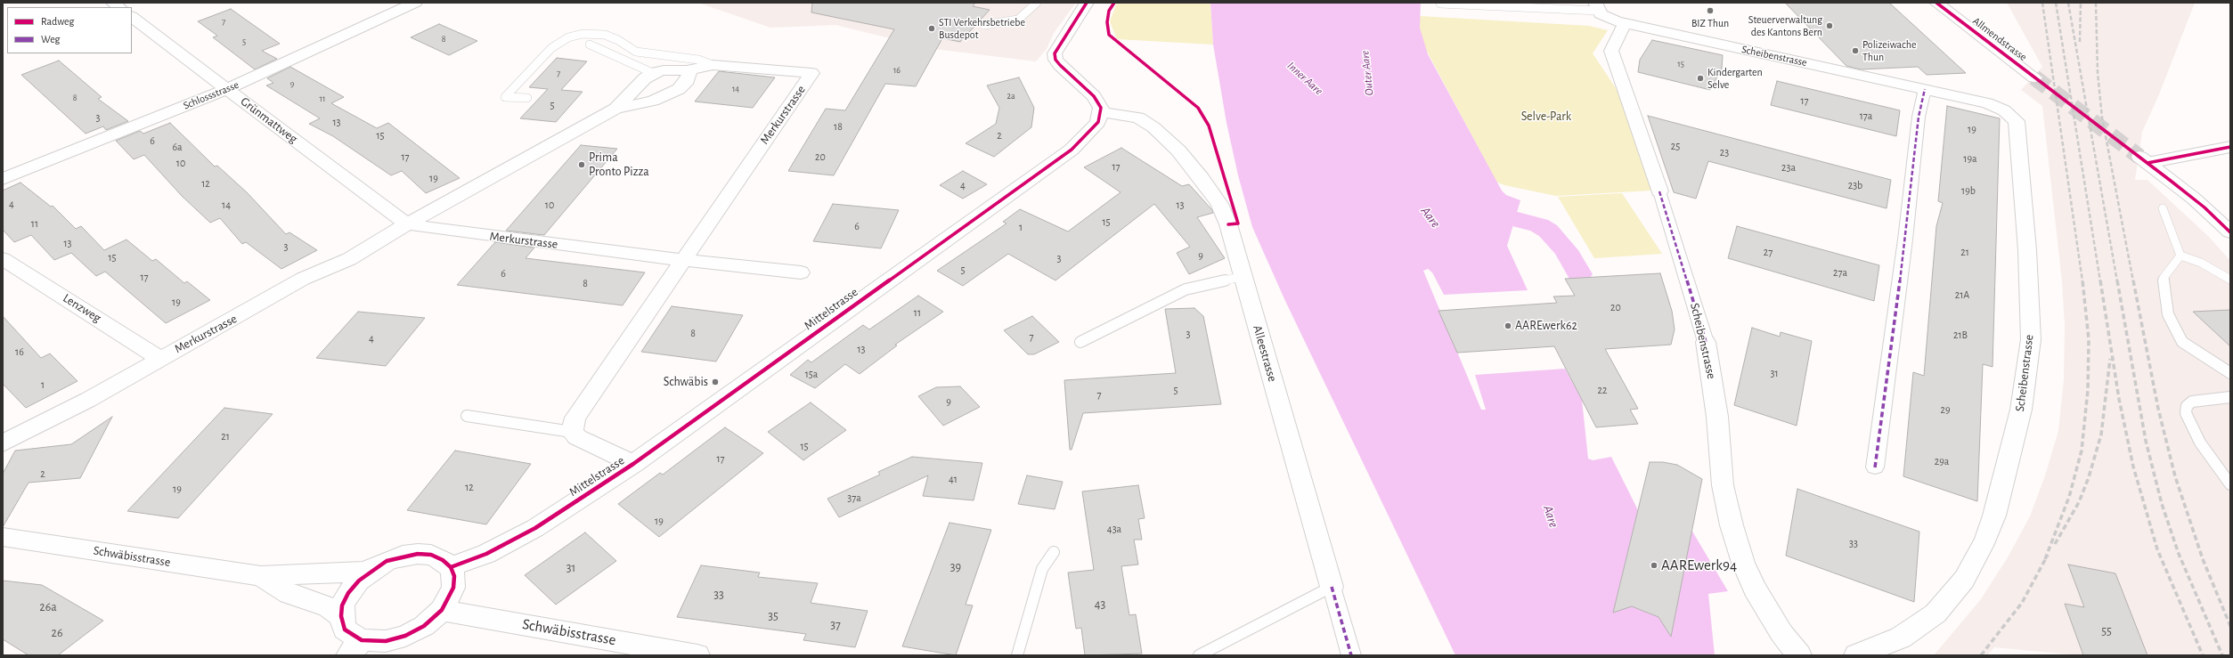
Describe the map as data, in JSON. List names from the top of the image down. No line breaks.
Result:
{"streets":{"street":["Allmendstrasse","Scheibenstrasse","Schlossstrasse","Merkurstrasse","Grünmattweg","Lenzweg","Mittelstrasse","Alleestrasse","Schwäbisstrasse"]},"crossings":[["Schlossstrasse","Grünmattweg"],["Merkurstrasse","Grünmattweg"],["Merkurstrasse","Lenzweg"],["Mittelstrasse","Alleestrasse"],["Mittelstrasse","Schwäbisstrasse"]],"water":["Outer Aare","Inner Aare","Aare"],"parks":["Selve-Park"],"places":["BIZ Thun","Steuerverwaltung des Kantons Bern","STI Verkehrsbetriebe Busdepot","Polizeiwache Thun","Kindergarten Selve","Prima Pronto Pizza","AAREwerk62","Schwäbis","AAREwerk94"],"house_numbers":["7","8","5","15","16","7","9","14","2a","8","11","17","5","17a","3","13","18","19","15","2","6","25","6a","23","17","20","19a","10","17","23a","19","12","4","23b","19b","4","14","10","13","15","11","6","1","13","3","27","21","9","15","3","5","27a","6","17","8","21A","19","20","11","8","3","21B","7","4","13","16","31","15a","1","5","22","7","9","29","21","15","17","29a","2","41","12","19","37a","19","43a","33","39","31","33","43","26a","35","37","55","26"],"legend":["Radweg","Weg"]}
